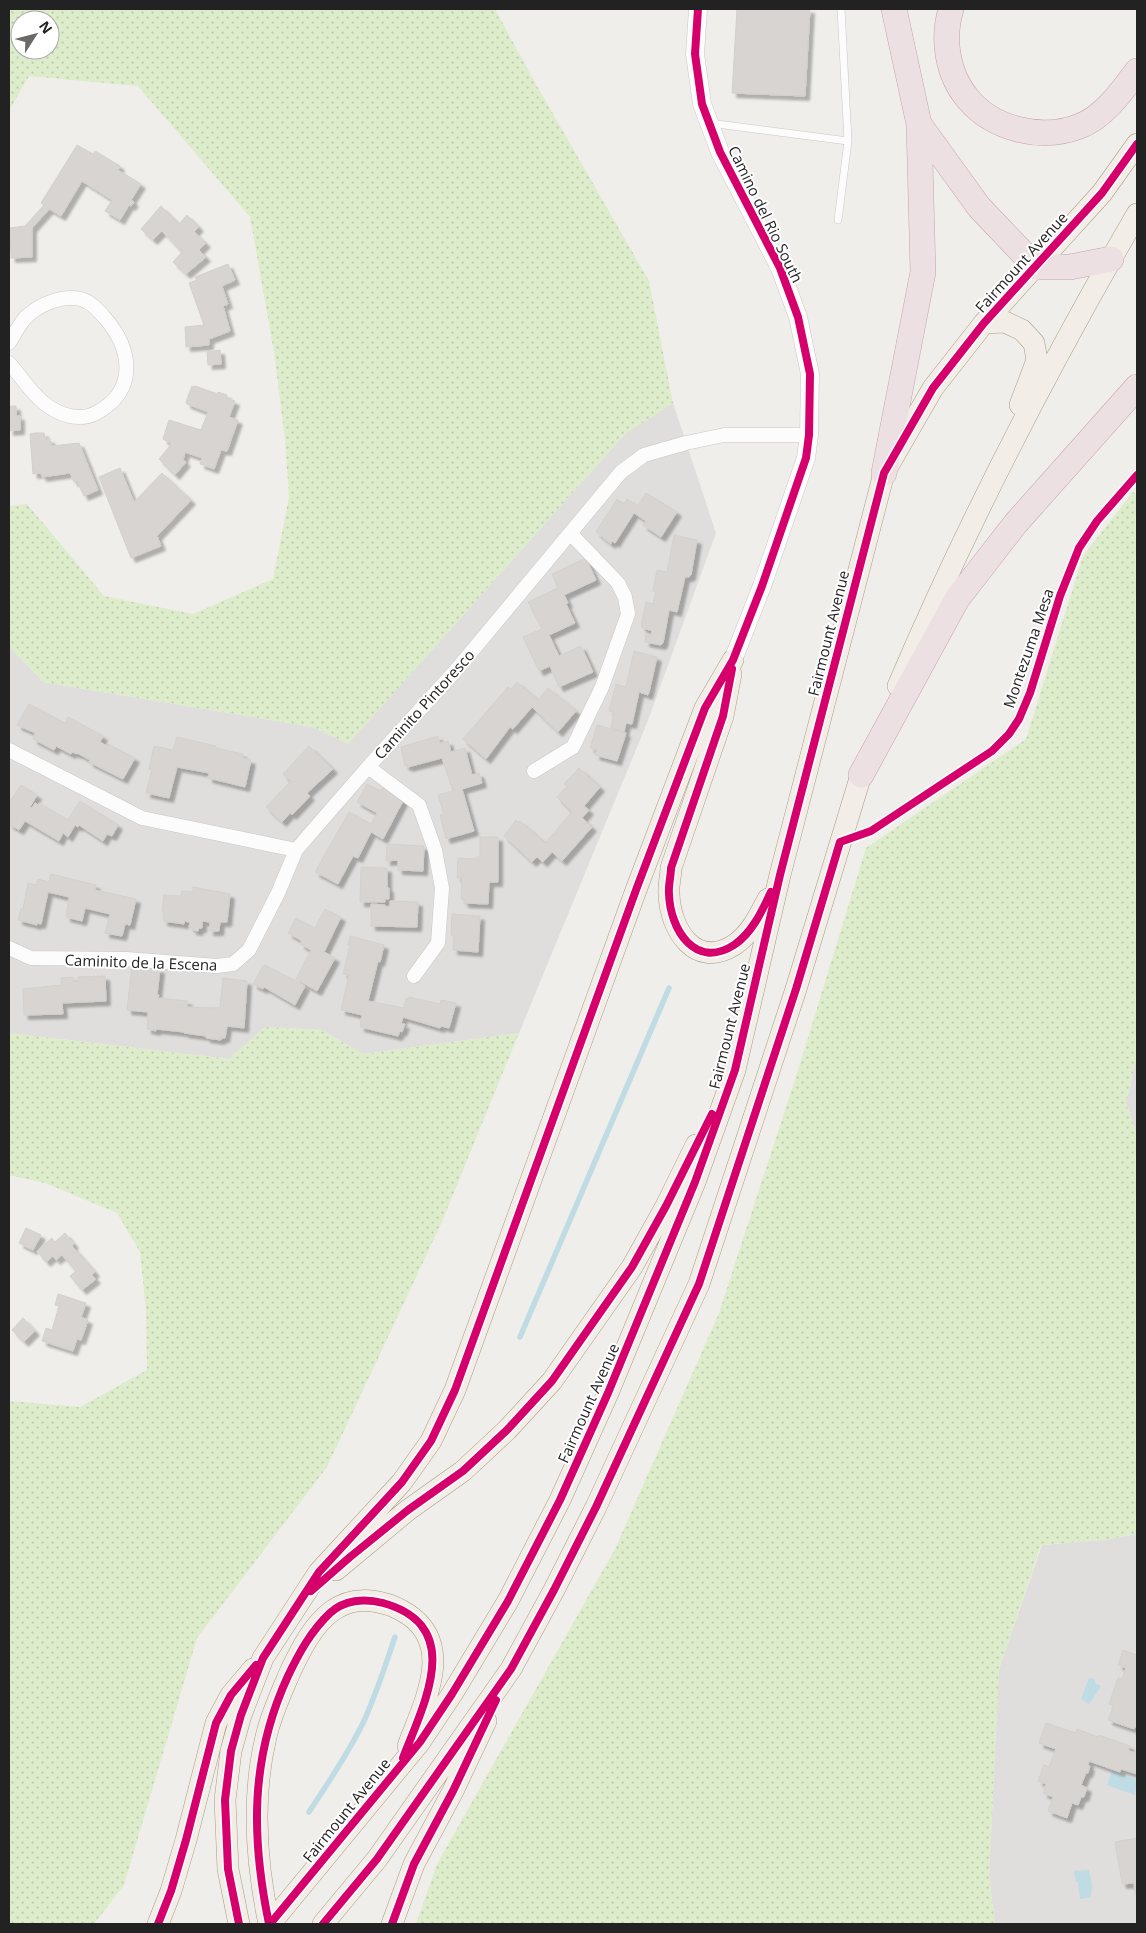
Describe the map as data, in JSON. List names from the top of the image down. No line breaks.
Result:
{"streets":{"main road":["Fairmount Avenue"],"street":["Camino del Rio South","Caminito Pintoresco","Caminito de la Escena"],"cycle path":["Montezuma Mesa"]},"crossings":[["Camino del Rio South","Caminito Pintoresco"],["Caminito Pintoresco","Caminito de la Escena"]],"north":"top right"}
